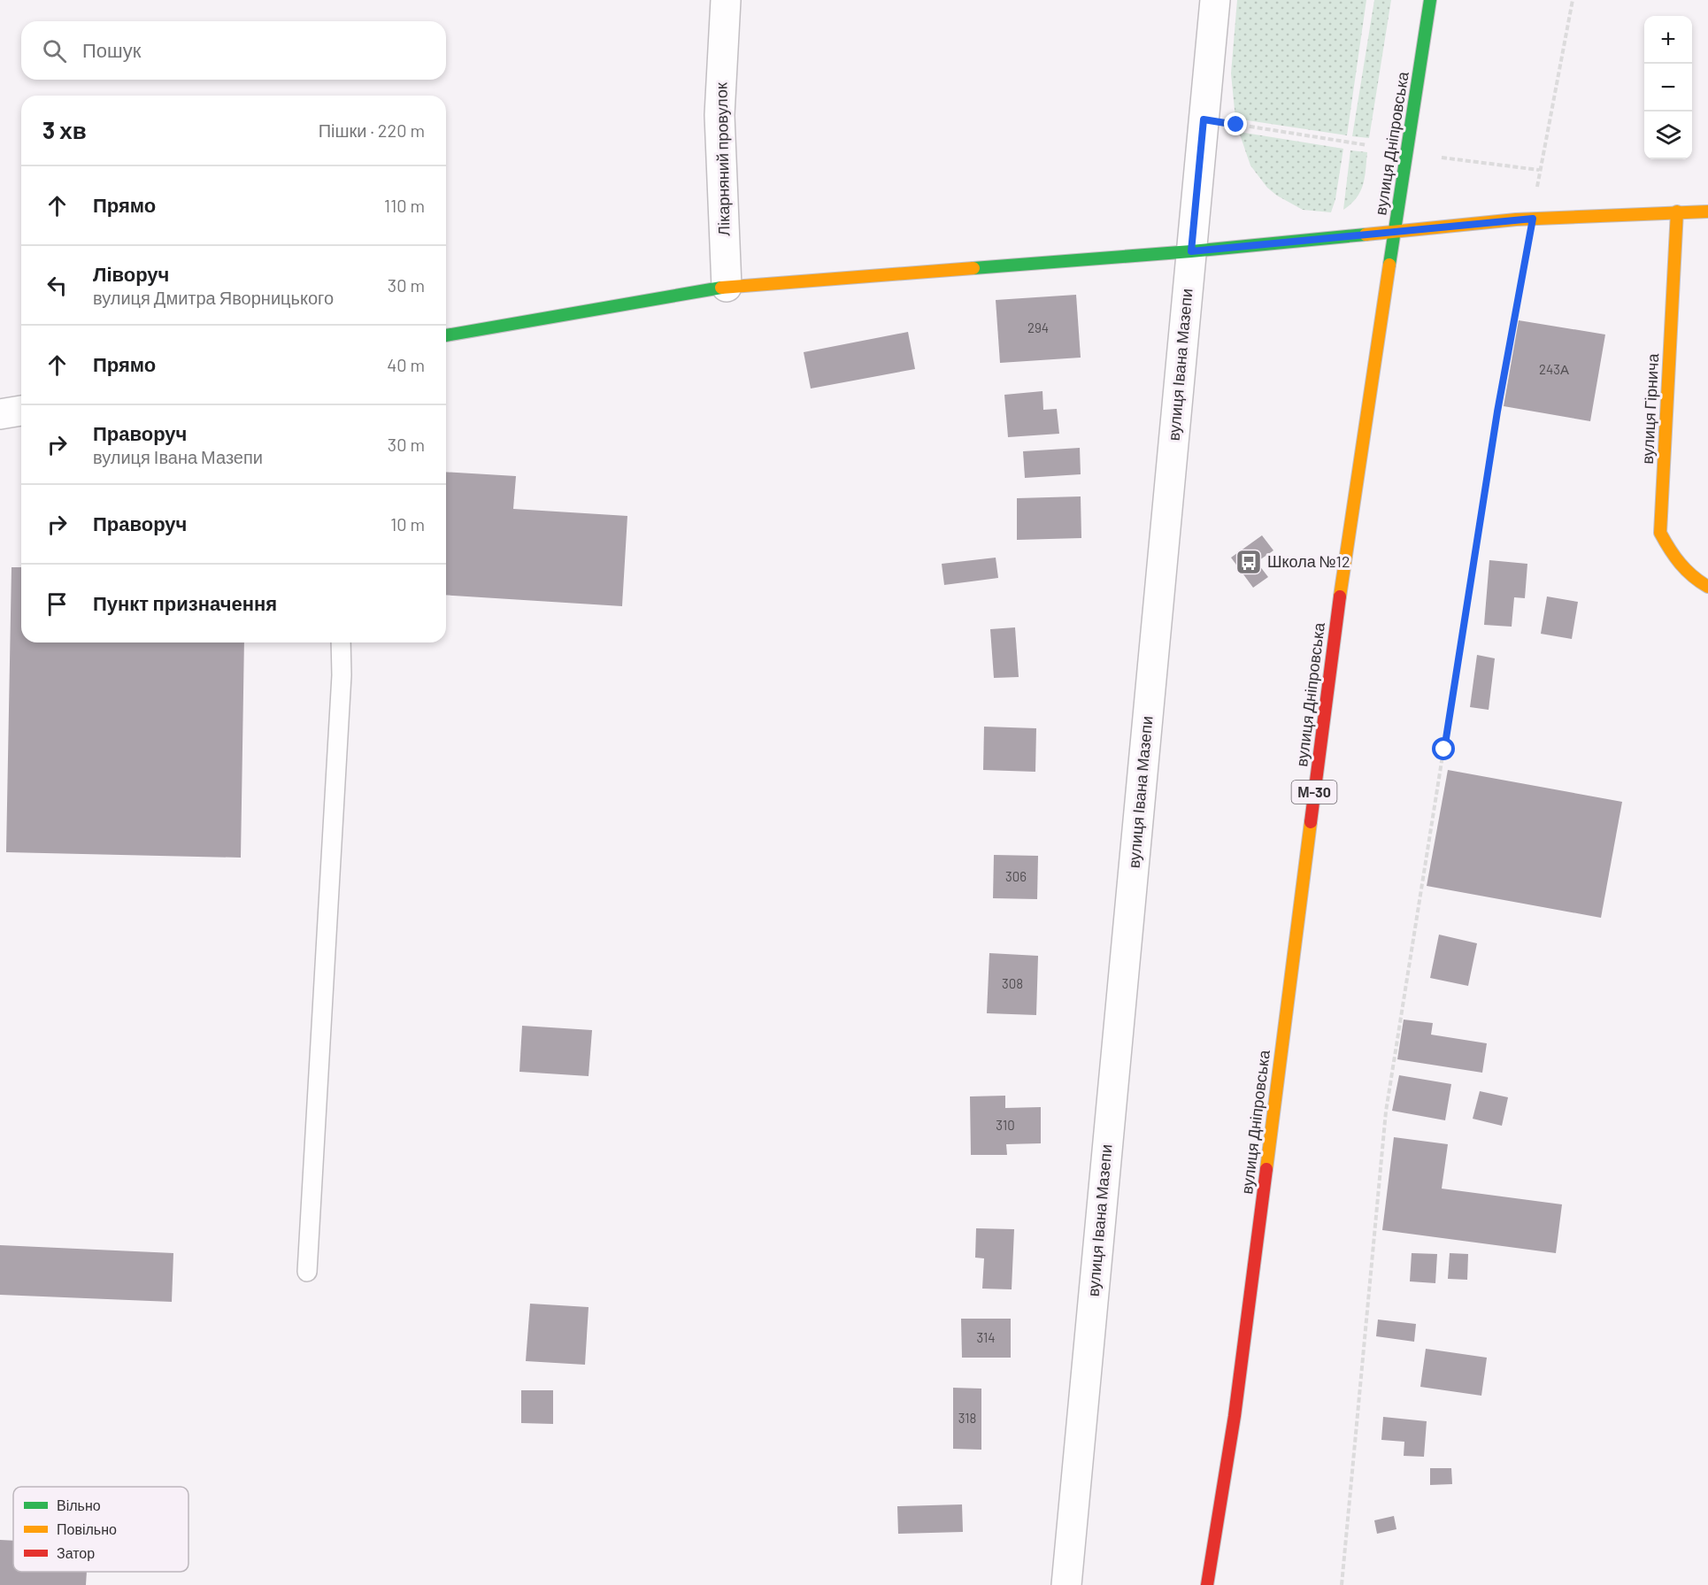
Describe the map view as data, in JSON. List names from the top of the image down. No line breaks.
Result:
{"streets":{"main road":["вулиця Дніпровська","вулиця Гірнича","М-30"],"street":["Лікарняний провулок","вулиця Івана Мазепи"]},"places":{"bus stop":["Школа №12"]},"house_numbers":["294","243А","306","308","310","314","318"],"legend":["Вільно","Повільно","Затор"],"page":{"map_buttons":["+","−"],"search":"Пошук","heading":["3 хв","Пішки · 220 m"],"list":[["Прямо","110 m"],["Ліворуч","вулиця Дмитра Яворницького","30 m"],["Прямо","40 m"],["Праворуч","вулиця Івана Мазепи","30 m"],["Праворуч","10 m"],"Пункт призначення"]}}
